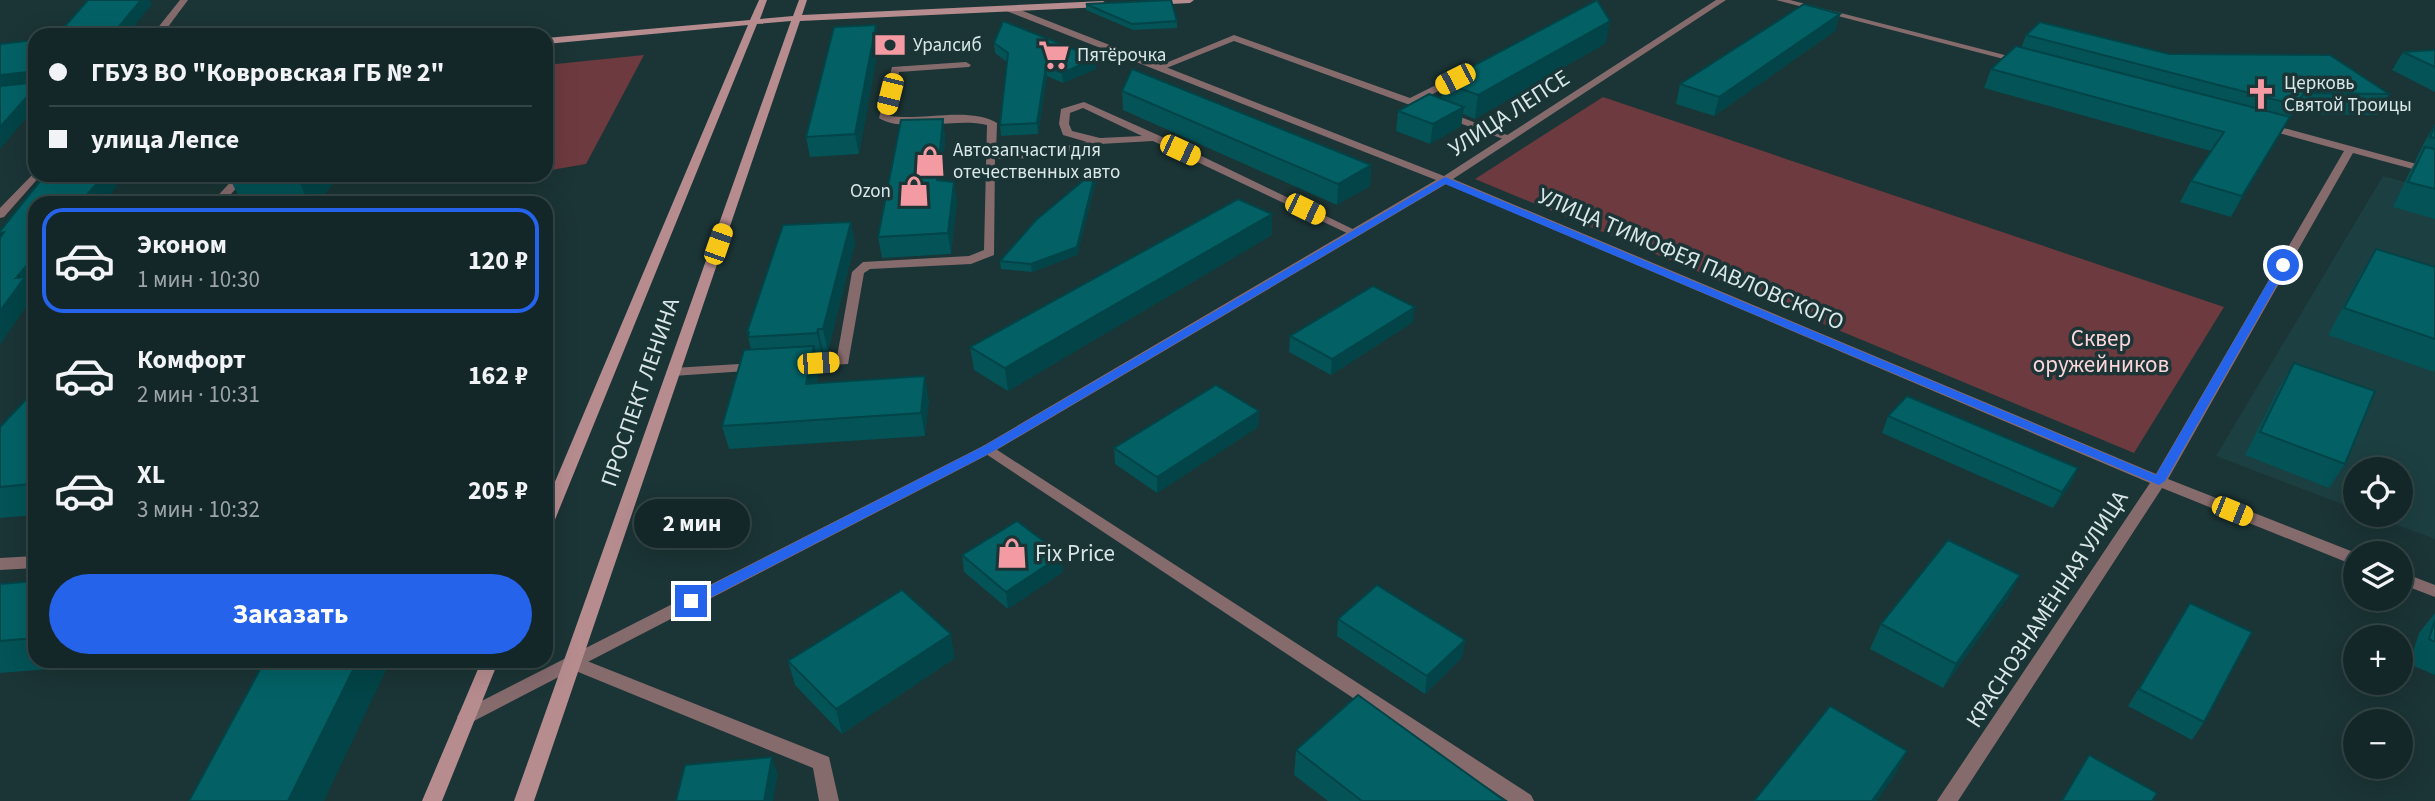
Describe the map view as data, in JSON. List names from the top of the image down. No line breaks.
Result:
{"streets":{"main road":["ПРОСПЕКТ ЛЕНИНА"],"street":["УЛИЦА ЛЕПСЕ","УЛИЦА ТИМОФЕЯ ПАВЛОВСКОГО","КРАСНОЗНАМЁННАЯ УЛИЦА"]},"crossings":[["УЛИЦА ЛЕПСЕ","УЛИЦА ТИМОФЕЯ ПАВЛОВСКОГО"],["УЛИЦА ЛЕПСЕ","ПРОСПЕКТ ЛЕНИНА"],["УЛИЦА ТИМОФЕЯ ПАВЛОВСКОГО","КРАСНОЗНАМЁННАЯ УЛИЦА"]],"parks":["Сквер оружейников"],"places":{"bank":["Уралсиб"],"supermarket":["Пятёрочка"],"church":["Церковь Святой Троицы"],"shop":["Автозапчасти для отечественных авто","Ozon","Fix Price"]},"page":{"banner":["ГБУЗ ВО \"Ковровская ГБ № 2\"","улица Лепсе"],"list":[{"name":"Эконом","note":"1 мин · 10:30","value":"120 ₽"},{"name":"Комфорт","note":"2 мин · 10:31","value":"162 ₽"},{"name":"XL","note":"3 мин · 10:32","value":"205 ₽"}],"map_buttons":["+","−"],"bubble":"2 мин","buttons":"Заказать"}}
